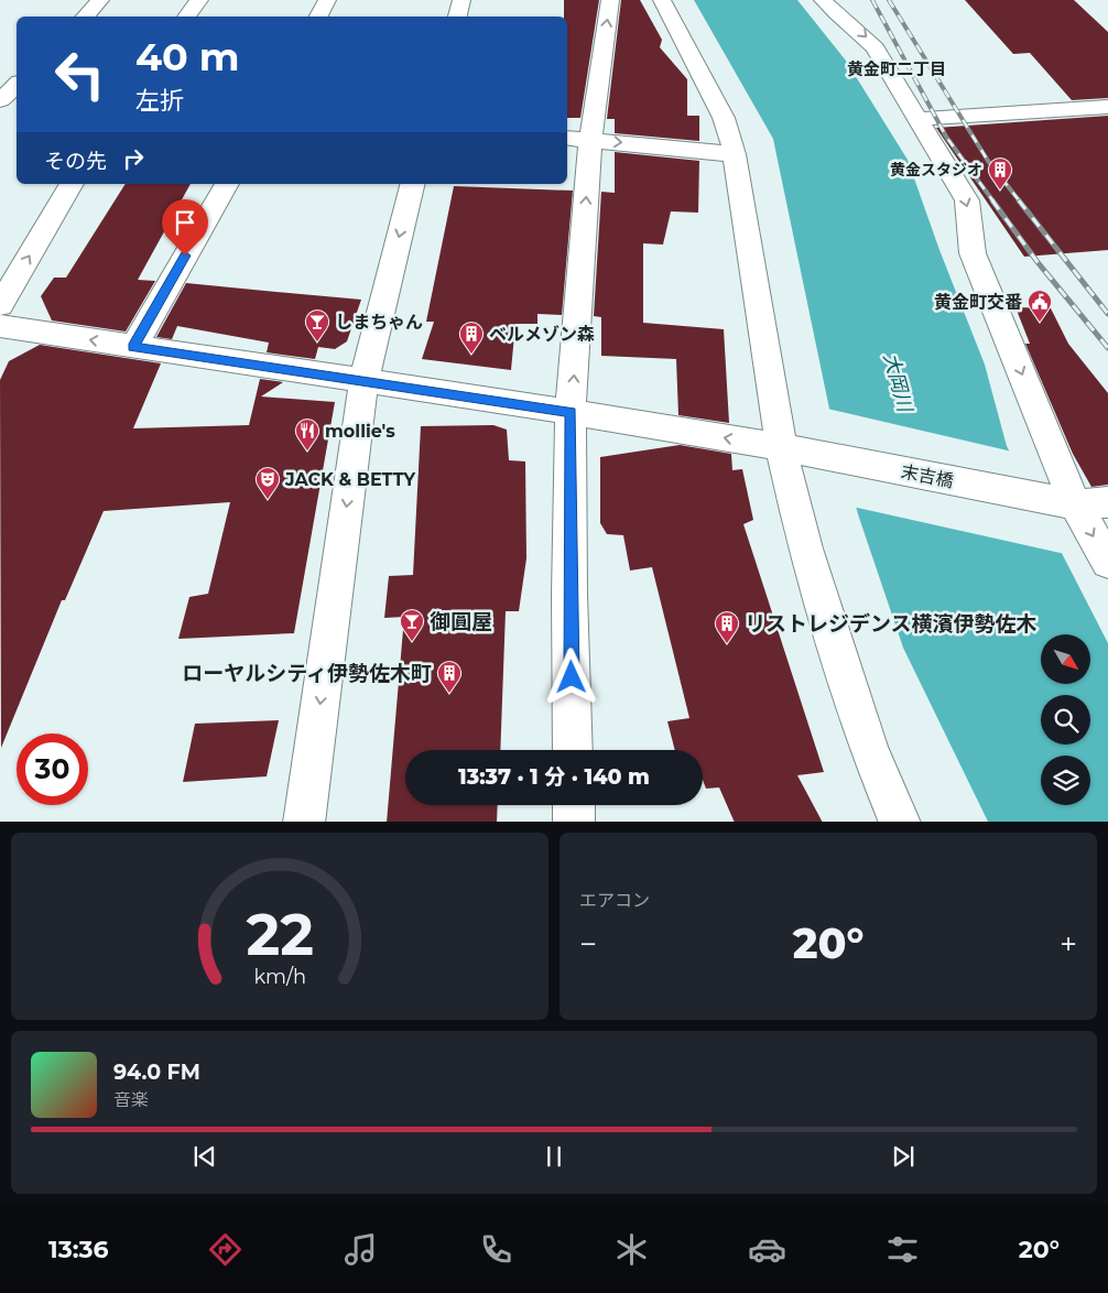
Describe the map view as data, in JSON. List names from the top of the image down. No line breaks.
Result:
{"streets":{"street":["末吉橋"]},"districts":["黄金町二丁目"],"water":["大岡川"],"places":{"building":["黄金スタジオ","ベルメゾン森","リストレジデンス横濱伊勢佐木","ローヤルシティ伊勢佐木町"],"public building":["黄金町交番"],"bar":["しまちゃん","御圓屋"],"restaurant":["mollie's"],"theatre":["JACK & BETTY"]},"north":"bottom right","page":{"turn":["40 m","左折"],"then":"その先","limit":"30","trip":"13:37 · 1 分 · 140 m","tile":"エアコン","heat":["−","20°","+"],"song":["94.0 FM","音楽"],"tabs":["13:36","20°"],"gauge":["22","km/h"]}}
